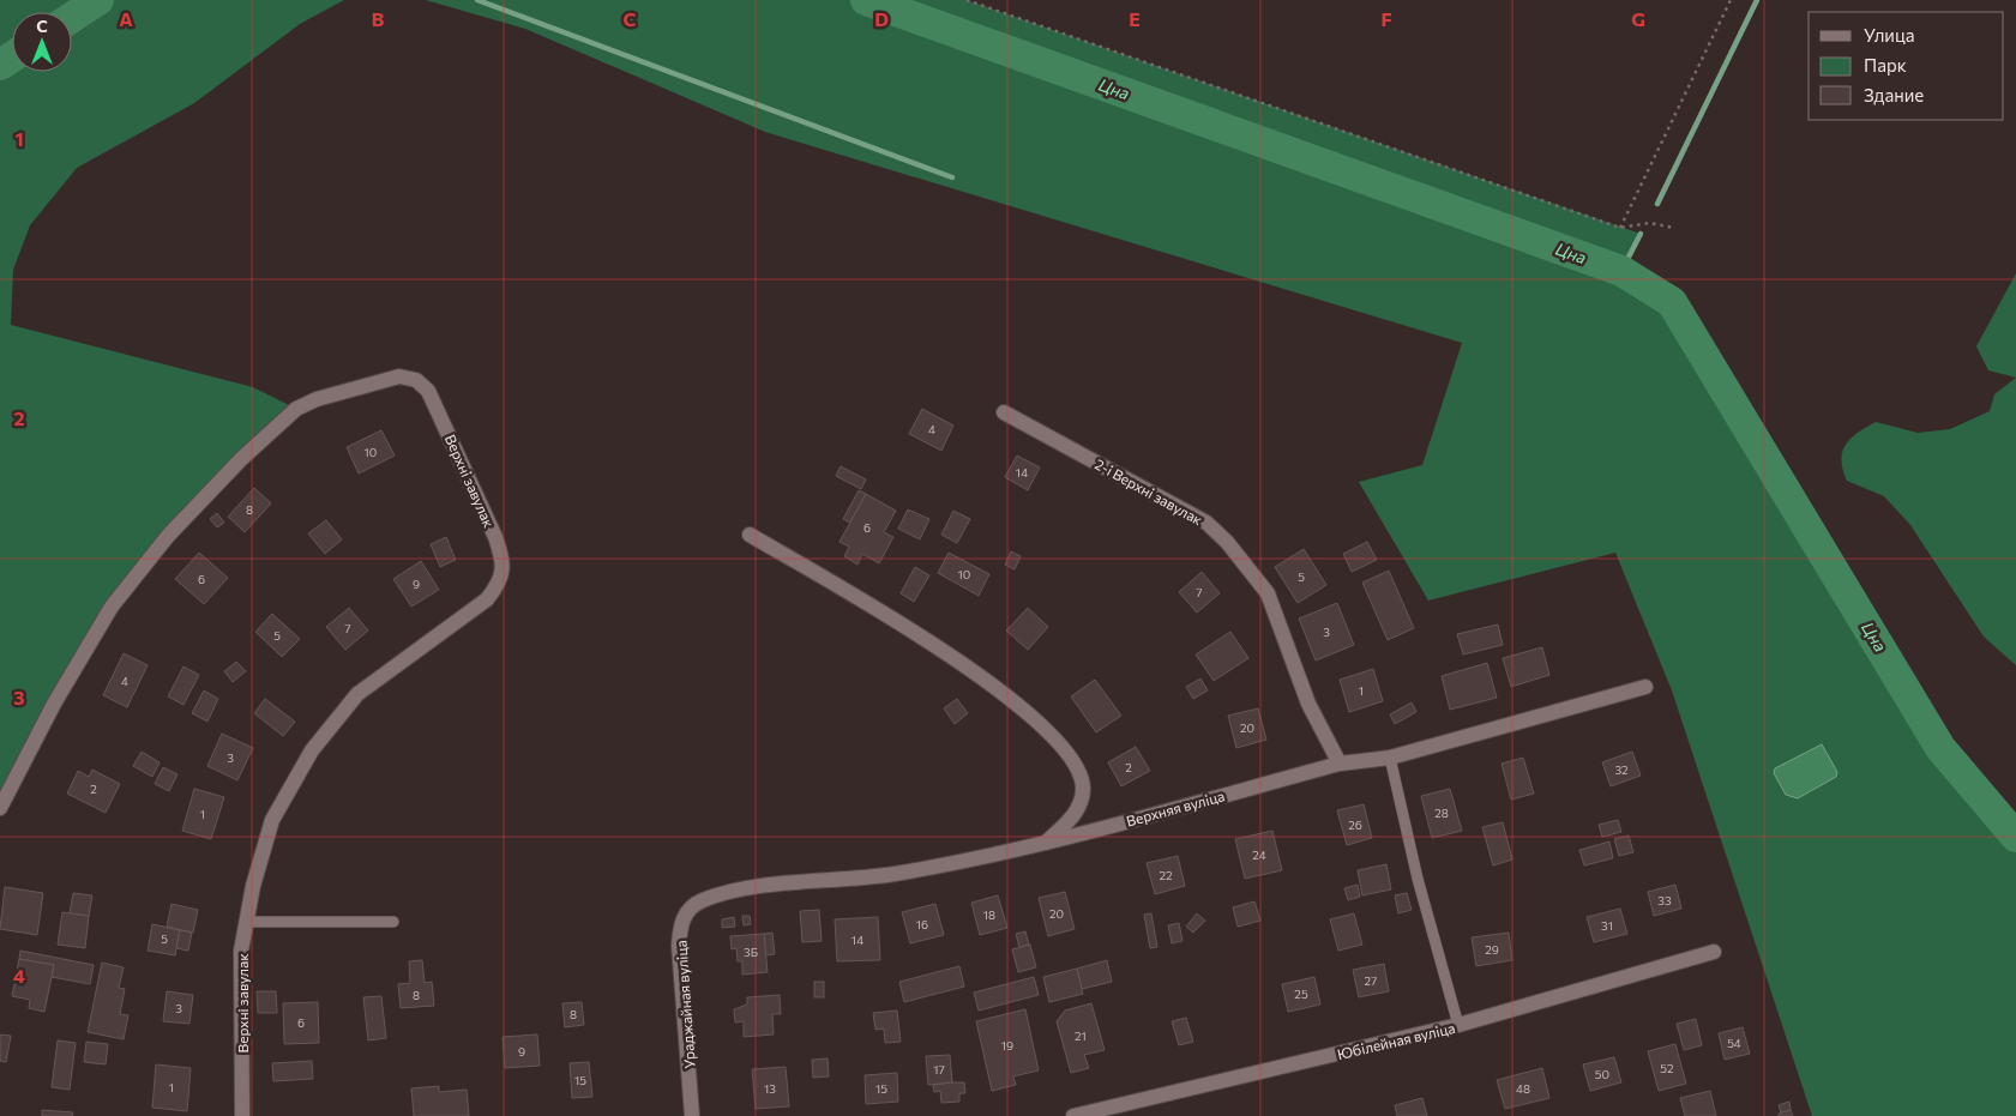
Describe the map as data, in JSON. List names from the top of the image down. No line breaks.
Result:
{"streets":{"street":["Верхні завулак","2-і Верхні завулак","Верхняя вуліца","Ураджайная вуліца","Юбілейная вуліца"]},"crossings":[["2-і Верхні завулак","Верхняя вуліца"],["Верхняя вуліца","Ураджайная вуліца"]],"water":["Цна"],"house_numbers":["4","10","14","8","6","10","5","6","9","7","7","3","5","4","1","20","3","2","32","2","28","1","26","24","22","33","20","18","16","31","5","14","29","3Б","27","25","8","3","8","6","21","54","19","9","52","17","50","15","1","13","15","48"],"legend":["Улица","Парк","Здание"],"north":"top","grid":{"columns":["A","B","C","D","E","F","G"],"rows":["1","2","3","4"]}}
